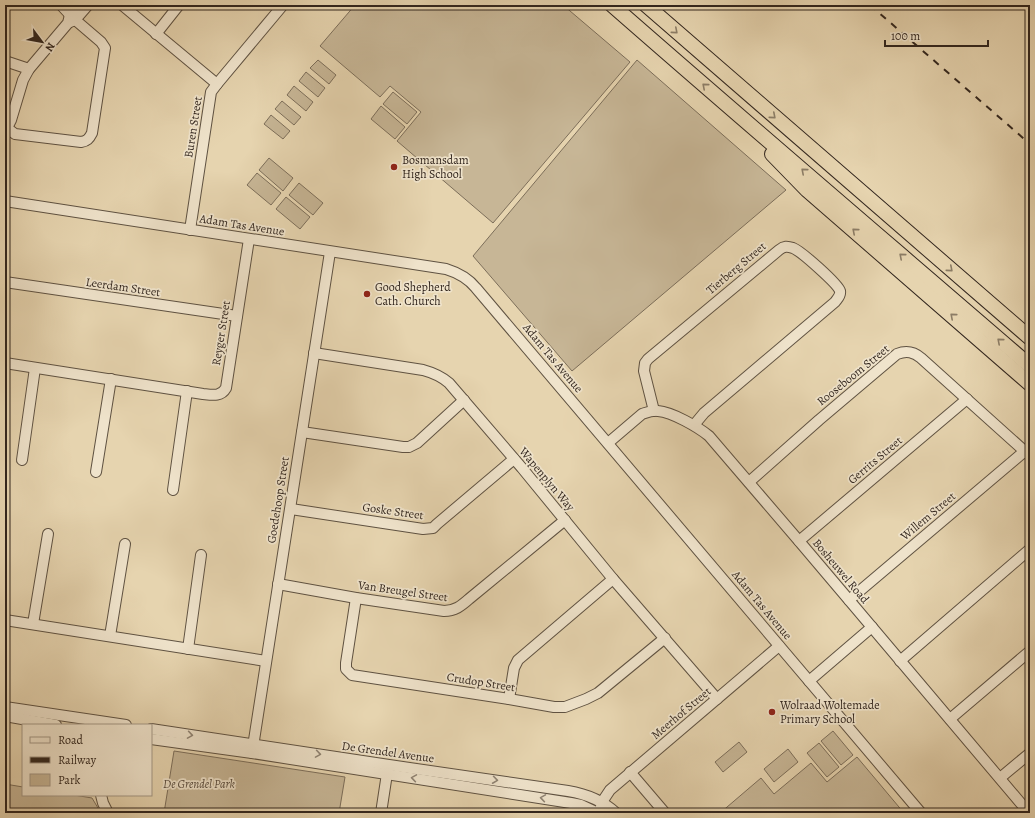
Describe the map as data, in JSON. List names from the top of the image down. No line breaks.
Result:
{"streets":{"street":["Buren Street","Adam Tas Avenue","Tierberg Street","Leerdam Street","Reyger Street","Rooseboom Street","Gerrits Street","Wapenplyn Way","Goedehoop Street","Goske Street","Willem Street","Bosheuwel Road","Van Breugel Street","Crudop Street","Meerhof Street","De Grendel Avenue"]},"crossings":[["Buren Street","Adam Tas Avenue"],["Adam Tas Avenue","Reyger Street"],["Adam Tas Avenue","Goedehoop Street"],["Adam Tas Avenue","Meerhof Street"],["Tierberg Street","Bosheuwel Road"],["Leerdam Street","Reyger Street"],["Rooseboom Street","Gerrits Street"],["Rooseboom Street","Willem Street"],["Rooseboom Street","Bosheuwel Road"],["Gerrits Street","Bosheuwel Road"],["Wapenplyn Way","Goedehoop Street"],["Wapenplyn Way","Goske Street"],["Wapenplyn Way","Van Breugel Street"],["Wapenplyn Way","Crudop Street"],["Wapenplyn Way","Meerhof Street"],["Goedehoop Street","Goske Street"],["Goedehoop Street","Van Breugel Street"],["Goedehoop Street","De Grendel Avenue"],["Willem Street","Bosheuwel Road"],["Van Breugel Street","Crudop Street"],["Meerhof Street","De Grendel Avenue"]],"parks":["De Grendel Park"],"places":["Bosmansdam High School","Good Shepherd Cath. Church","Wolraad Woltemade Primary School"],"legend":["Road","Railway","Park"],"scale_bar":"100 m","north":"bottom right"}
